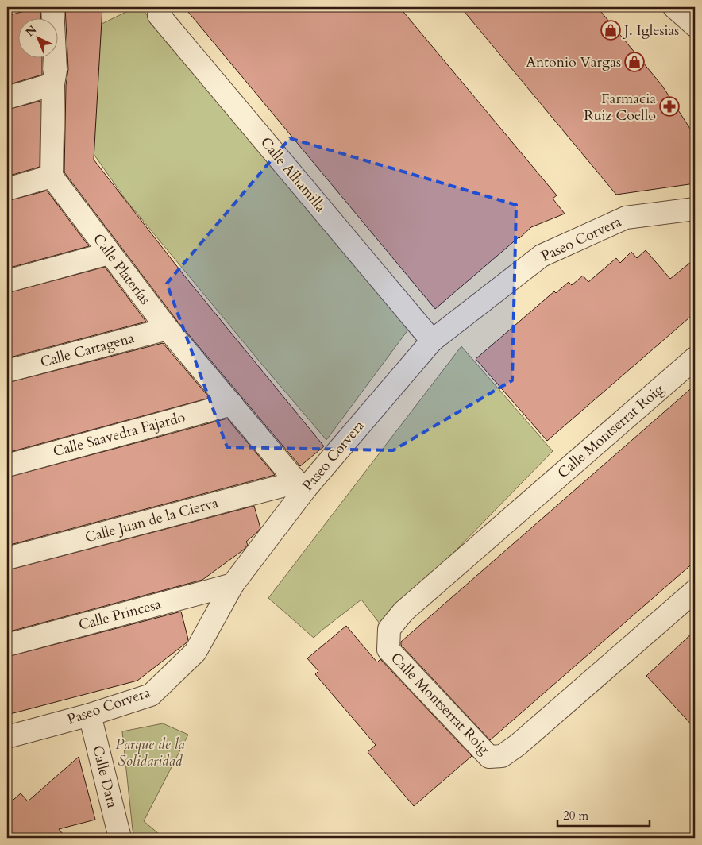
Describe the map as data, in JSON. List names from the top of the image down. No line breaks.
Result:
{"streets":{"street":["Calle Alhamilla","Paseo Corvera","Calle Platerías","Calle Cartagena","Calle Montserrat Roig","Calle Saavedra Fajardo","Calle Juan de la Cierva","Calle Princesa","Calle Dara"]},"crossings":[["Calle Alhamilla","Paseo Corvera"],["Paseo Corvera","Calle Platerías"],["Paseo Corvera","Calle Juan de la Cierva"],["Paseo Corvera","Calle Princesa"],["Paseo Corvera","Calle Dara"],["Calle Platerías","Calle Cartagena"],["Calle Platerías","Calle Saavedra Fajardo"],["Calle Platerías","Calle Juan de la Cierva"]],"parks":["Parque de la Solidaridad"],"places":{"shop":["J. Iglesias","Antonio Vargas"],"pharmacy":["Farmacia Ruiz Coello"]},"scale_bar":"20 m","north":"top left"}
